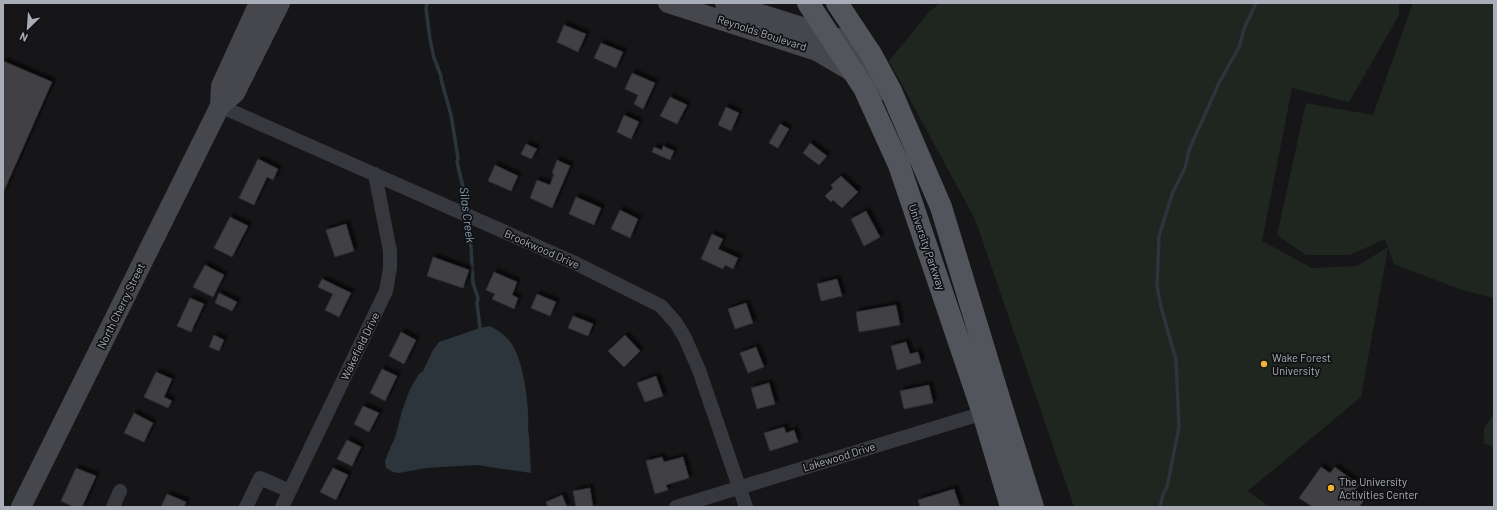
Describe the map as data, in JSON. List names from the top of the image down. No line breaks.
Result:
{"streets":{"main road":["Reynolds Boulevard","University Parkway","North Cherry Street"],"street":["Brookwood Drive","Wakefield Drive","Lakewood Drive"]},"crossings":[["Reynolds Boulevard","University Parkway"],["University Parkway","Lakewood Drive"],["Brookwood Drive","North Cherry Street"],["Brookwood Drive","Wakefield Drive"],["Brookwood Drive","Lakewood Drive"]],"water":["Silas Creek"],"places":["Wake Forest University","The University Activities Center"],"north":"bottom left"}
